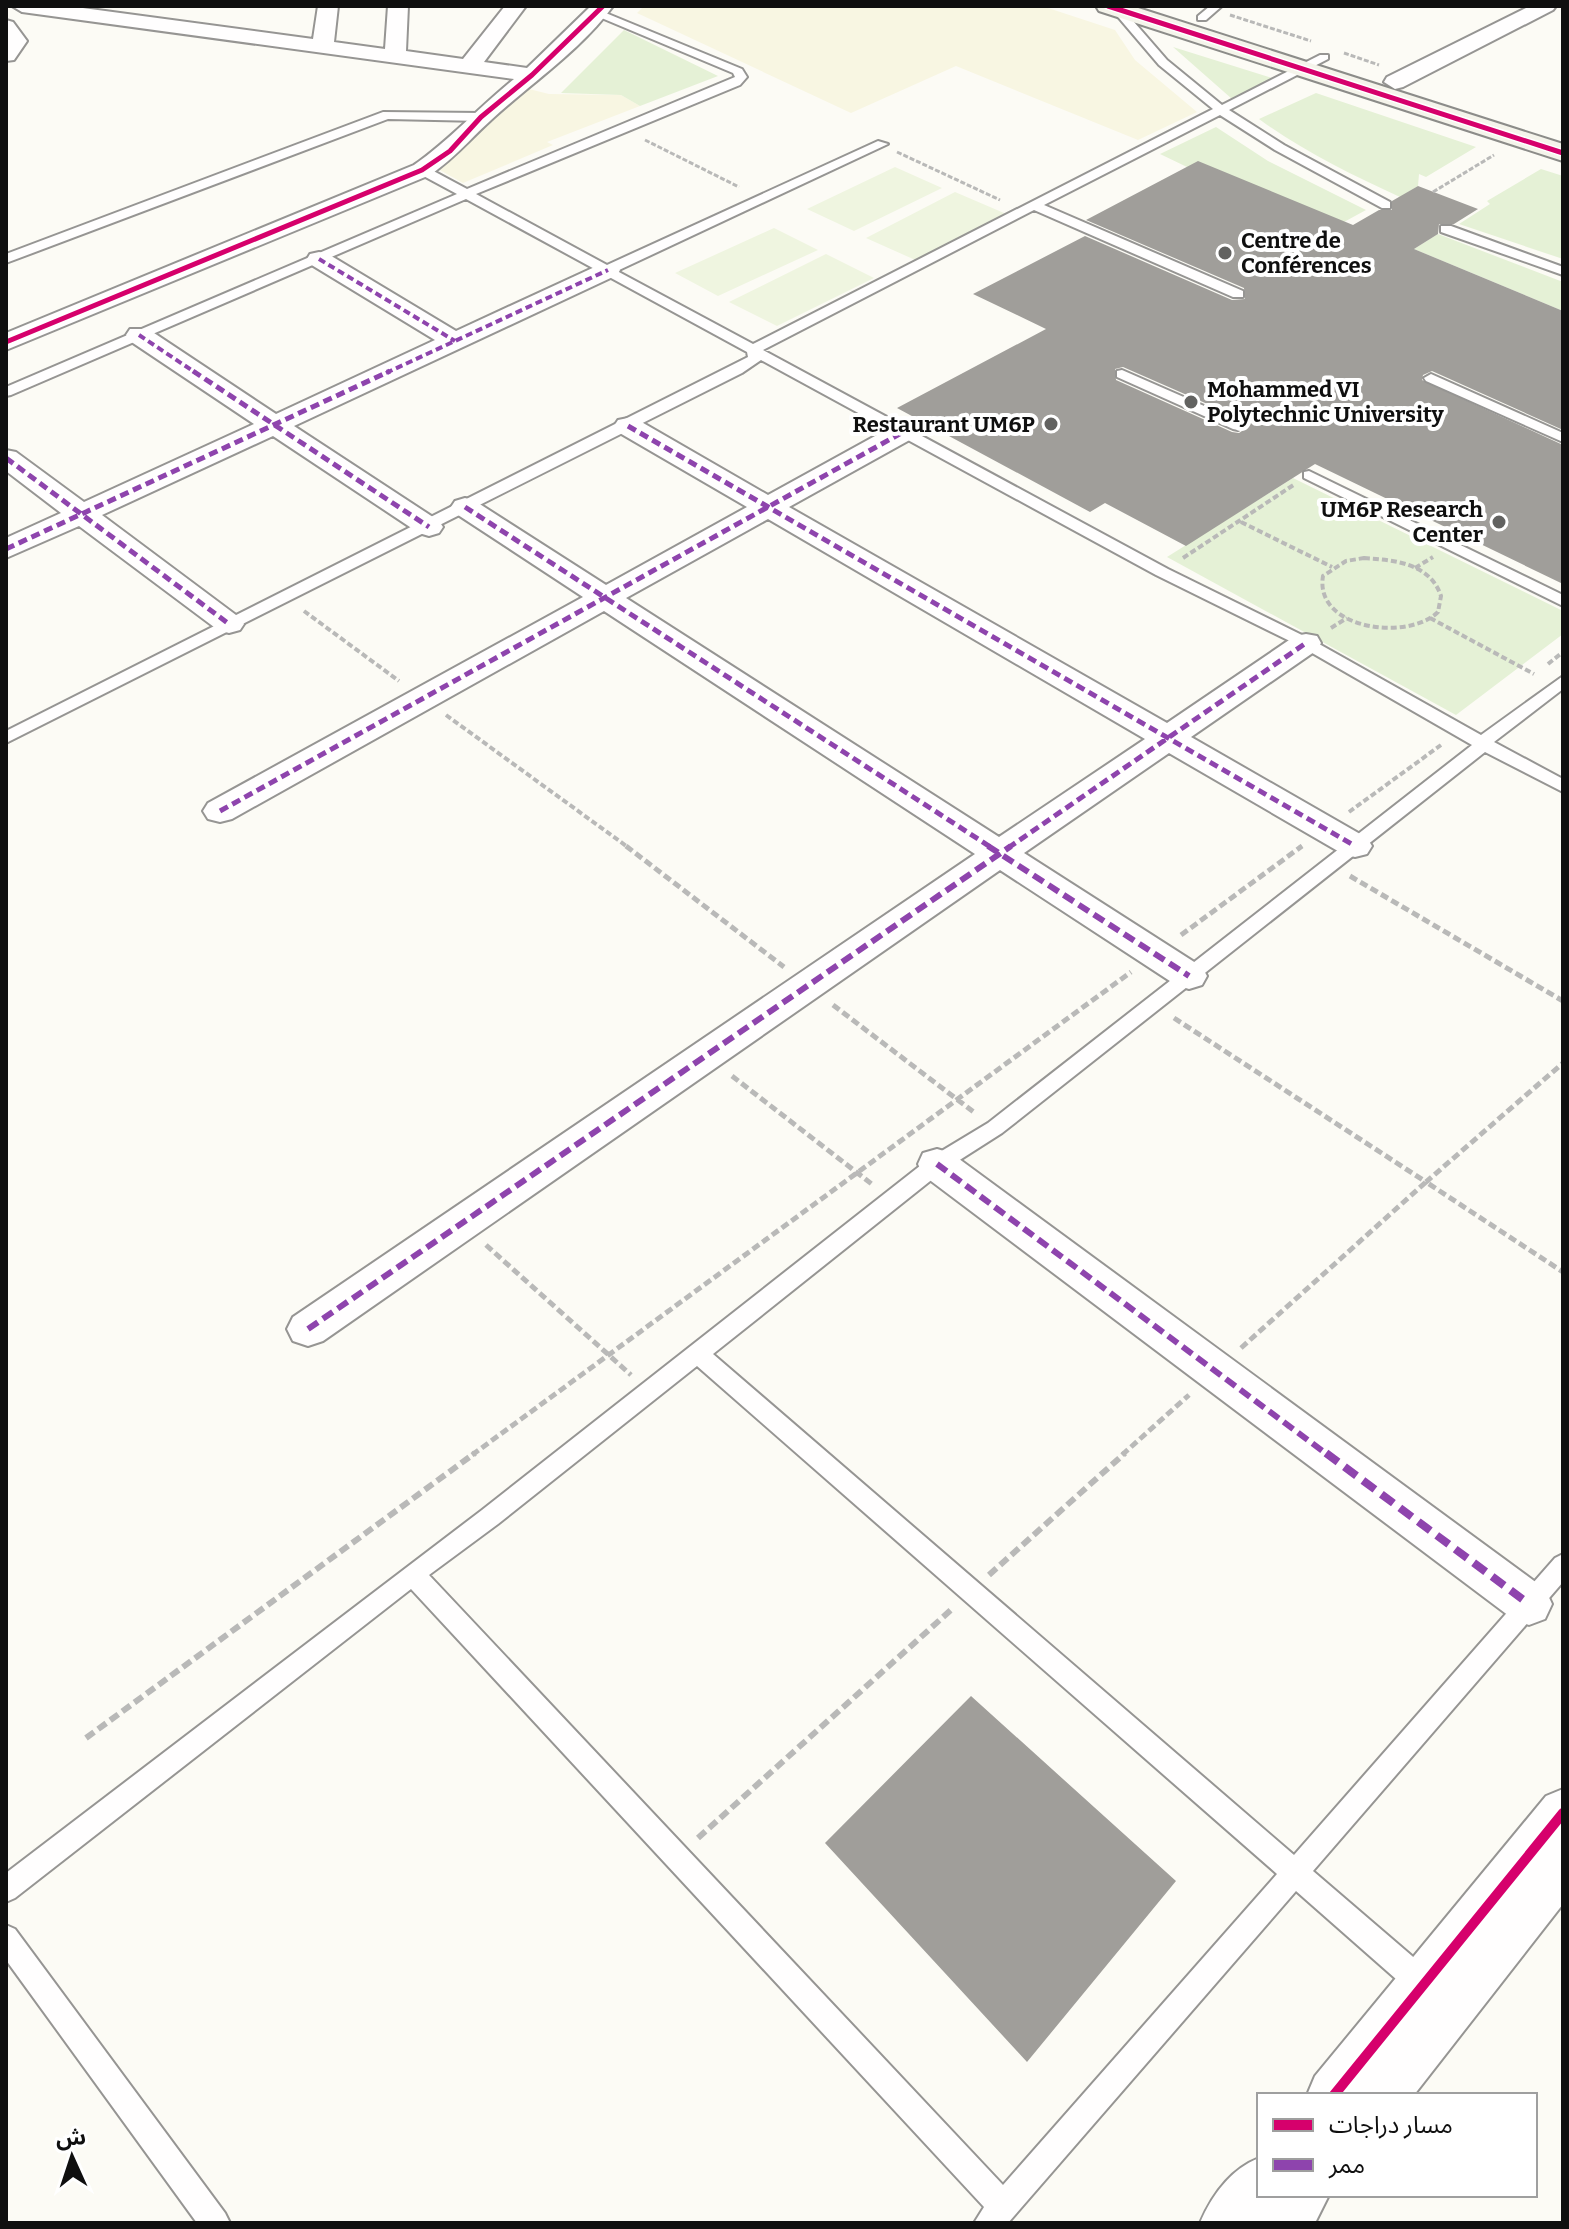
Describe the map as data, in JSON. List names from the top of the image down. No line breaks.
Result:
{"places":["Centre de Conférences","Mohammed VI Polytechnic University","Restaurant UM6P","UM6P Research Center"],"legend":["مسار دراجات","ممر"],"north":"top"}
